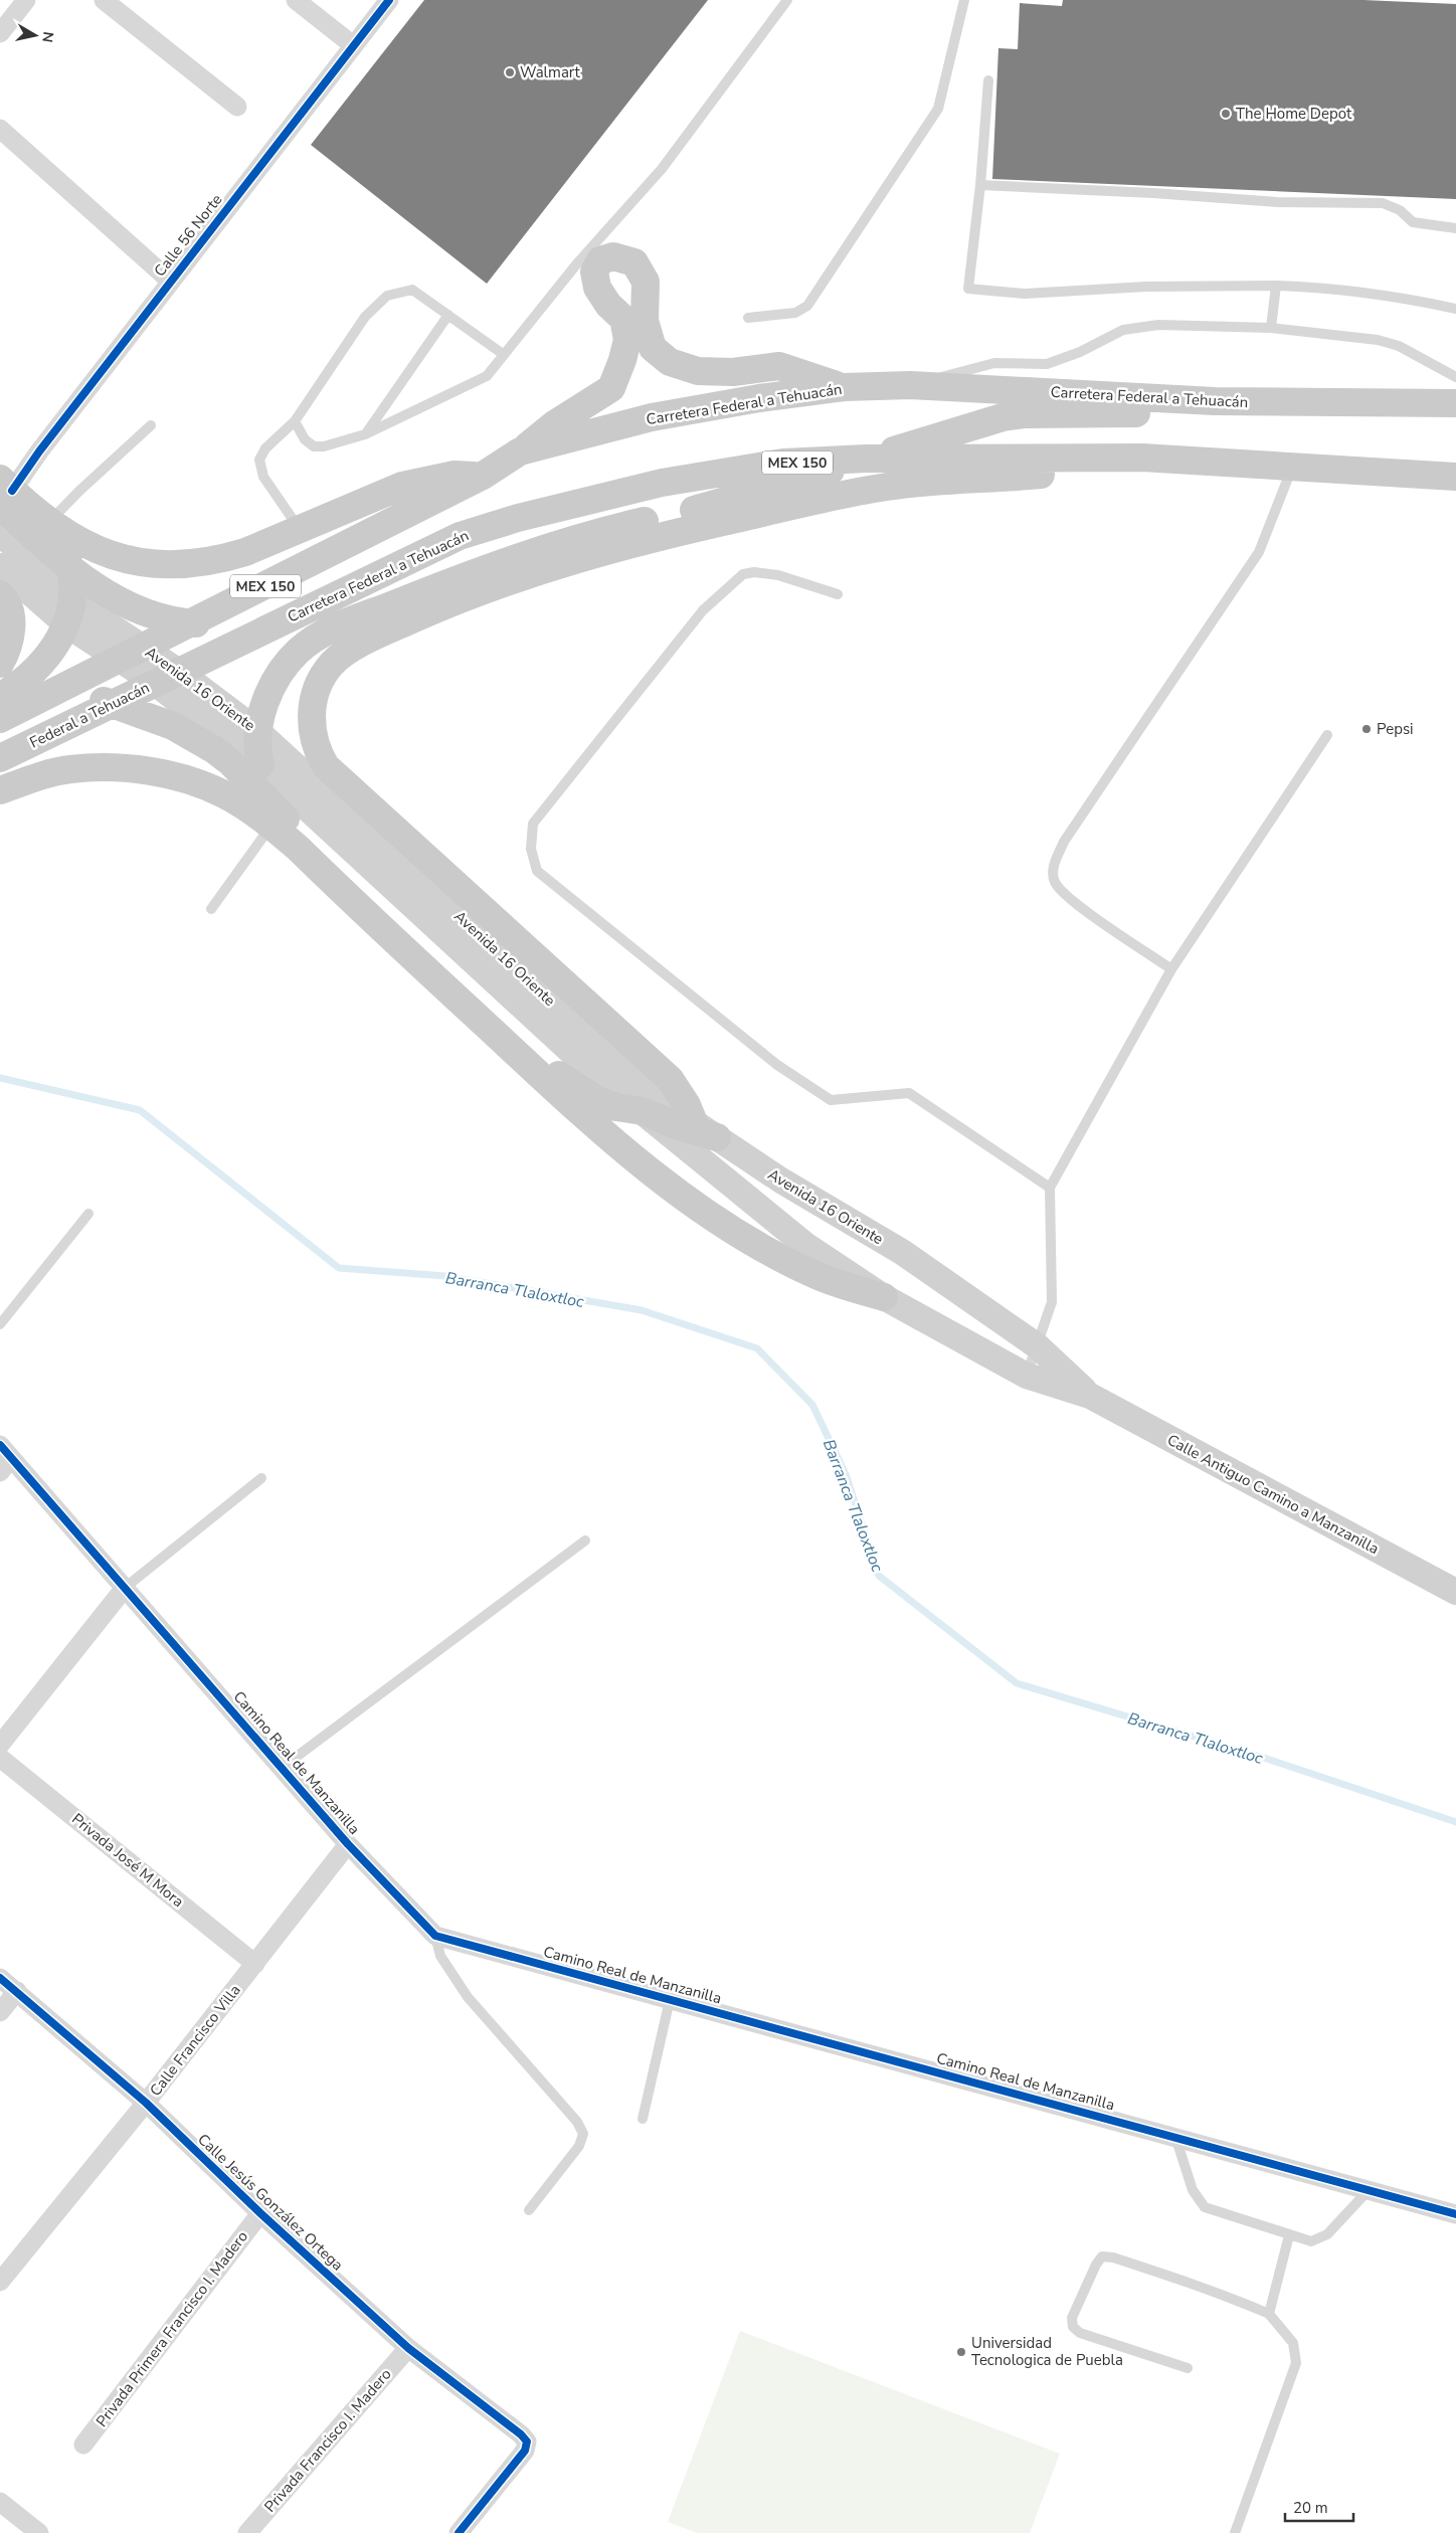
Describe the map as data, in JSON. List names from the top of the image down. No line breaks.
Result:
{"streets":{"main road":["Carretera Federal a Tehuacán","MEX 150","Avenida 16 Oriente","Federal a Tehuacán","Calle Antiguo Camino a Manzanilla"],"street":["Calle 56 Norte","Camino Real de Manzanilla","Privada José M Mora","Calle Francisco Villa","Calle Jesús González Ortega","Privada Primera Francisco I. Madero","Privada Francisco I. Madero"]},"crossings":[["Carretera Federal a Tehuacán","MEX 150"],["Carretera Federal a Tehuacán","Avenida 16 Oriente"],["Carretera Federal a Tehuacán","Federal a Tehuacán"],["MEX 150","Avenida 16 Oriente"],["Avenida 16 Oriente","Federal a Tehuacán"],["Avenida 16 Oriente","Calle Antiguo Camino a Manzanilla"],["Camino Real de Manzanilla","Calle Francisco Villa"],["Privada José M Mora","Calle Francisco Villa"],["Calle Francisco Villa","Calle Jesús González Ortega"],["Calle Jesús González Ortega","Privada Primera Francisco I. Madero"],["Calle Jesús González Ortega","Privada Francisco I. Madero"]],"water":["Barranca Tlaloxtloc"],"places":["Walmart","The Home Depot","Pepsi","Universidad Tecnologica de Puebla"],"scale_bar":"20 m","north":"right"}
